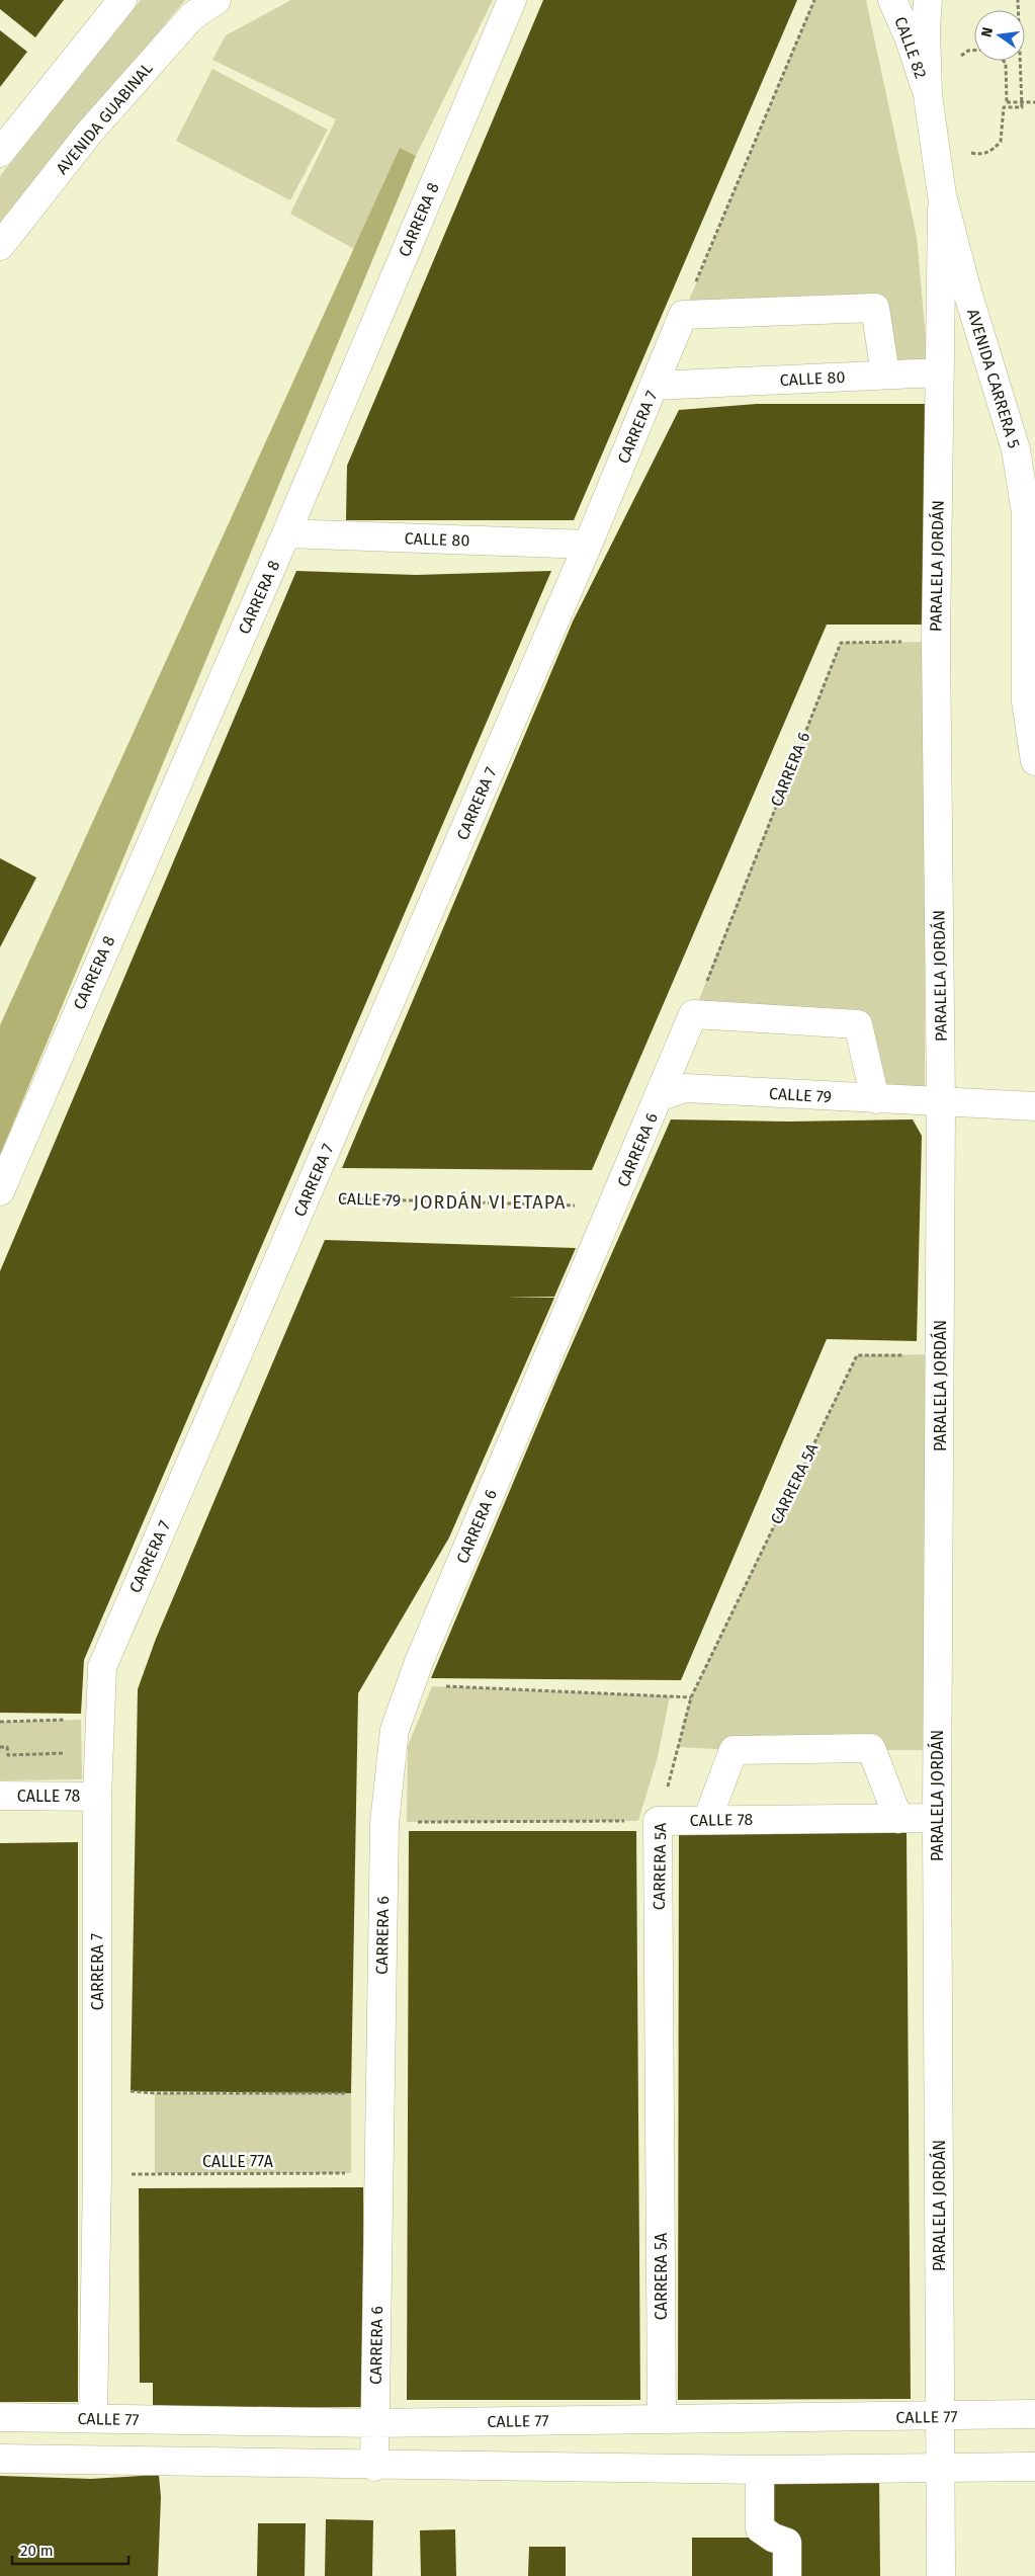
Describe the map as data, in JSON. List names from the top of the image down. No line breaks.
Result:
{"streets":{"street":["CALLE 82","AVENIDA GUABINAL","CARRERA 8","CALLE 80","AVENIDA CARRERA 5","CARRERA 7","PARALELA JORDÁN","CARRERA 6","CALLE 79","CARRERA 5A","CALLE 78","CALLE 77"],"path":["CALLE 77A"]},"crossings":[["CALLE 82","AVENIDA CARRERA 5"],["CARRERA 8","CALLE 80"],["CALLE 80","CARRERA 7"],["CALLE 80","PARALELA JORDÁN"],["AVENIDA CARRERA 5","PARALELA JORDÁN"],["CARRERA 7","CALLE 79"],["CARRERA 7","CALLE 78"],["CARRERA 7","CALLE 77A"],["CARRERA 7","CALLE 77"],["PARALELA JORDÁN","CARRERA 6"],["PARALELA JORDÁN","CALLE 79"],["PARALELA JORDÁN","CARRERA 5A"],["PARALELA JORDÁN","CALLE 78"],["PARALELA JORDÁN","CALLE 77"],["CARRERA 6","CALLE 79"],["CARRERA 6","CALLE 77A"],["CARRERA 6","CALLE 77"],["CARRERA 5A","CALLE 78"],["CARRERA 5A","CALLE 77"]],"districts":["JORDÁN VI ETAPA"],"scale_bar":"20 m","north":"left"}
